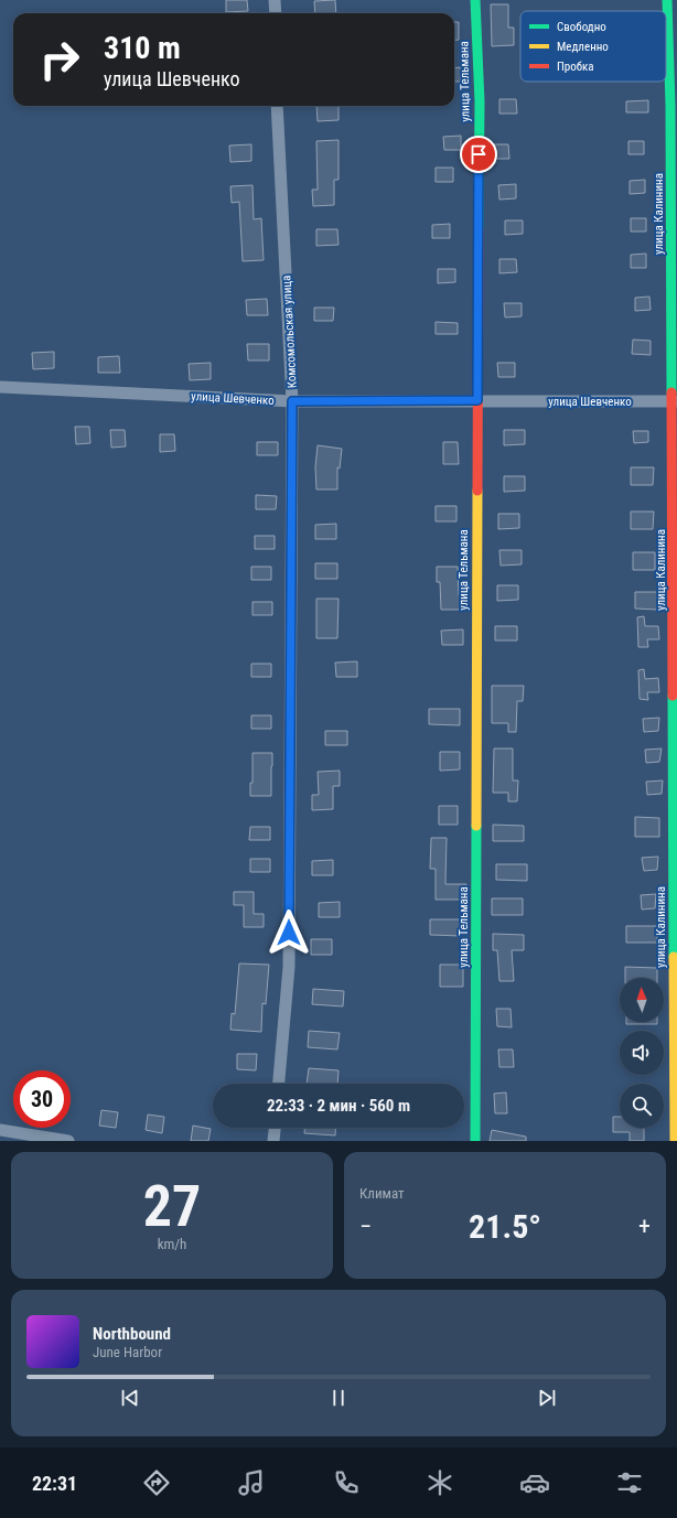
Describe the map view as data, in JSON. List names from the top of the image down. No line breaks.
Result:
{"streets":{"street":["улица Тельмана","улица Калинина","Комсомольская улица","улица Шевченко"]},"crossings":[["улица Тельмана","улица Шевченко"],["улица Калинина","улица Шевченко"],["Комсомольская улица","улица Шевченко"]],"legend":["Свободно","Медленно","Пробка"],"north":"top","page":{"turn":["310 m","улица Шевченко"],"limit":"30","trip":"22:33 · 2 мин · 560 m","tile":[["27","km/h"],"Климат"],"heat":["−","21.5°","+"],"song":["Northbound","June Harbor"],"tabs":"22:31"}}
